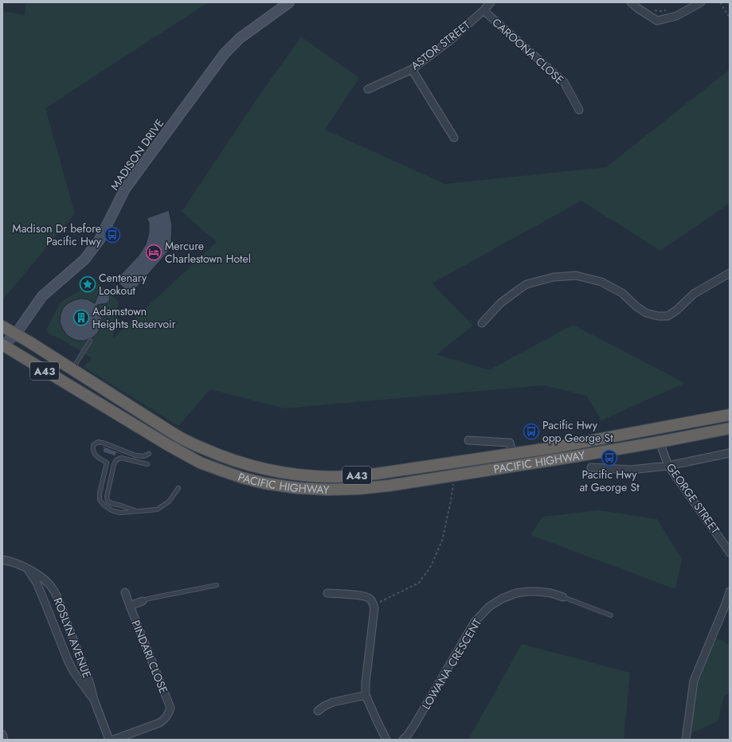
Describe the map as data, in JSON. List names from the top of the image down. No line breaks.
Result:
{"streets":{"highway":["A43","PACIFIC HIGHWAY"],"main road":["MADISON DRIVE"],"street":["ASTOR STREET","CAROONA CLOSE","GEORGE STREET","ROSLYN AVENUE","PINDARI CLOSE","LOWANA CRESCENT"]},"crossings":[["ASTOR STREET","CAROONA CLOSE"],["MADISON DRIVE","PACIFIC HIGHWAY"],["PACIFIC HIGHWAY","GEORGE STREET"]],"places":{"bus stop":["Madison Dr before Pacific Hwy","Pacific Hwy opp George St","Pacific Hwy at George St"],"hotel":["Mercure Charlestown Hotel"],"place":["Centenary Lookout"],"building":["Adamstown Heights Reservoir"]}}
